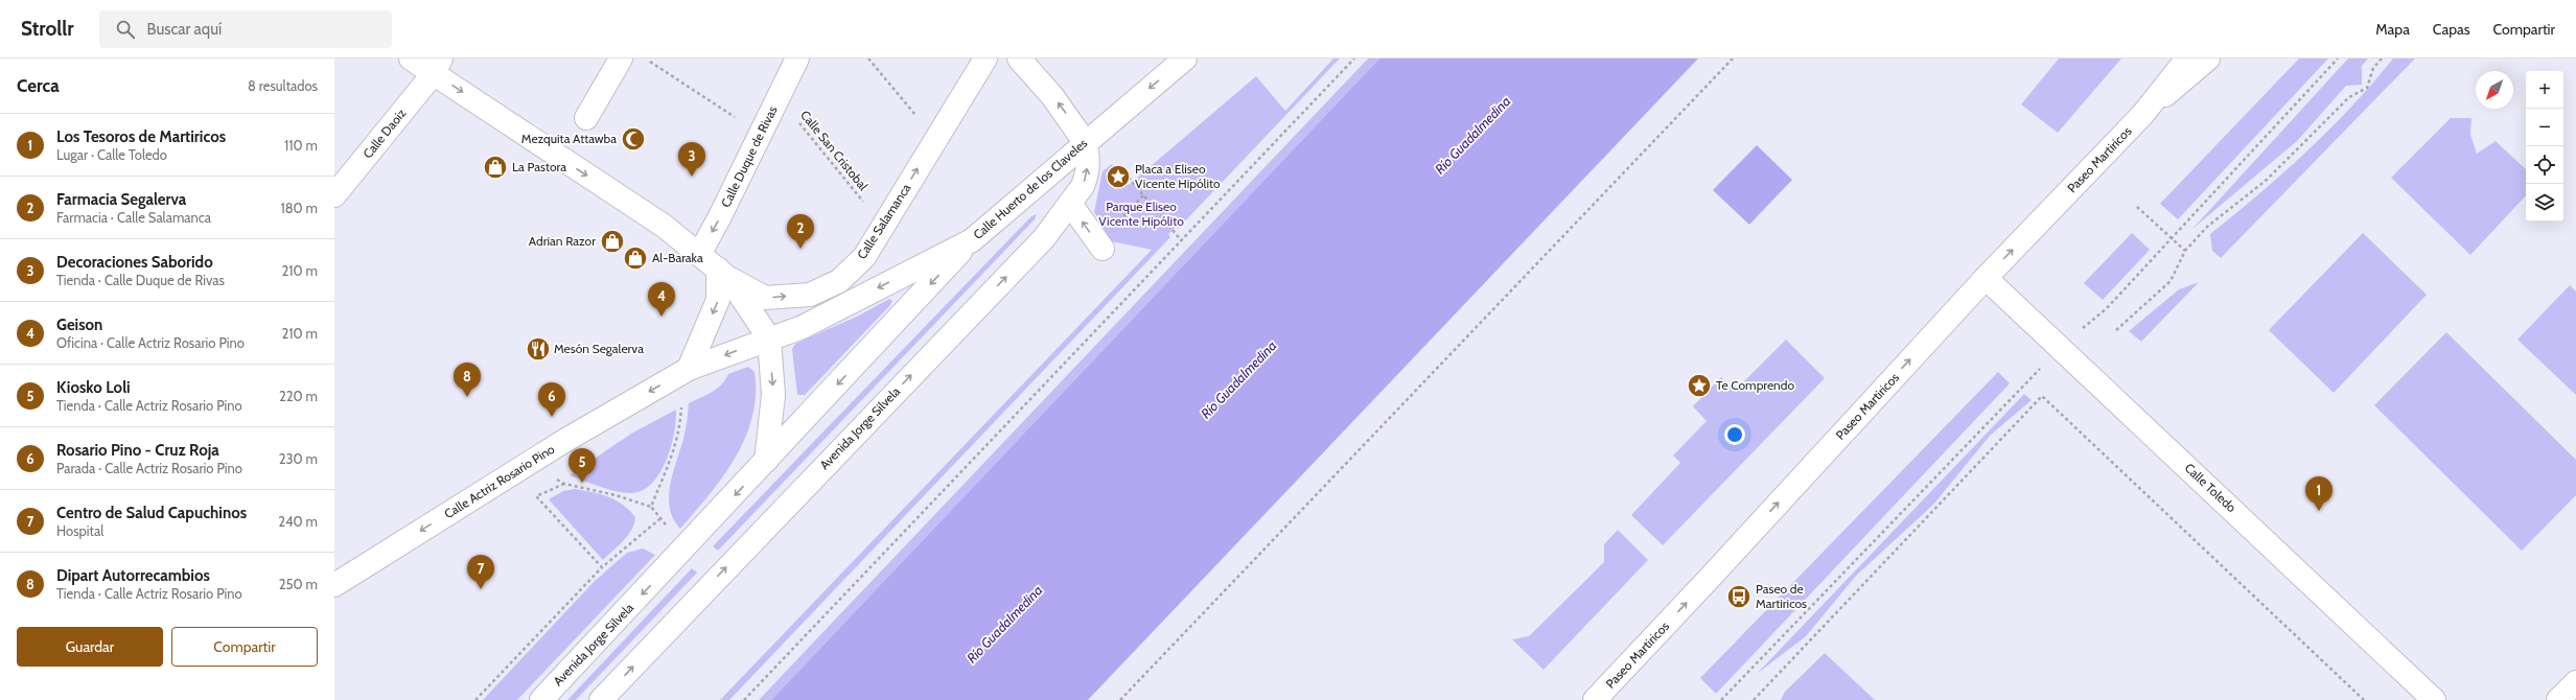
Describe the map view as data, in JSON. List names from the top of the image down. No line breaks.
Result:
{"streets":{"main road":["Calle Daoiz","Calle Duque de Rivas","Paseo Martiricos","Calle Huerto de los Claveles","Calle Salamanca","Avenida Jorge Silvela","Calle Actriz Rosario Pino","Calle Toledo"],"path":["Calle San Cristobal"]},"crossings":[["Calle San Cristobal","Calle Duque de Rivas"],["Paseo Martiricos","Calle Toledo"],["Calle Huerto de los Claveles","Avenida Jorge Silvela"],["Calle Huerto de los Claveles","Calle Actriz Rosario Pino"]],"one_way":["Paseo Martiricos","Calle Huerto de los Claveles","Calle Salamanca","Calle Actriz Rosario Pino"],"water":["Río Guadalmedina"],"parks":["Parque Eliseo Vicente Hipólito"],"places":{"mosque":["Mezquita Attawba"],"shop":["La Pastora","Adrian Razor","Al-Baraka"],"place":["Placa a Eliseo Vicente Hipólito","Te Comprendo"],"restaurant":["Mesón Segalerva"],"bus stop":["Paseo de Martiricos"]},"north":"bottom left","page":{"header":"Strollr","search":"Buscar aquí","nav":["Mapa","Capas","Compartir"],"heading":["Cerca","8 resultados"],"map_buttons":["+","−"],"list":[{"mark":"1","name":"Los Tesoros de Martiricos","note":"Lugar · Calle Toledo","value":"110 m"},{"mark":"2","name":"Farmacia Segalerva","note":"Farmacia · Calle Salamanca","value":"180 m"},{"mark":"3","name":"Decoraciones Saborido","note":"Tienda · Calle Duque de Rivas","value":"210 m"},{"mark":"4","name":"Geison","note":"Oficina · Calle Actriz Rosario Pino","value":"210 m"},{"mark":"5","name":"Kiosko Loli","note":"Tienda · Calle Actriz Rosario Pino","value":"220 m"},{"mark":"6","name":"Rosario Pino - Cruz Roja","note":"Parada · Calle Actriz Rosario Pino","value":"230 m"},{"mark":"7","name":"Centro de Salud Capuchinos","note":"Hospital","value":"240 m"},{"mark":"8","name":"Dipart Autorrecambios","note":"Tienda · Calle Actriz Rosario Pino","value":"250 m"}],"pins":["3","2","4","8","6","5","1","7"],"buttons":["Guardar","Compartir"]}}
